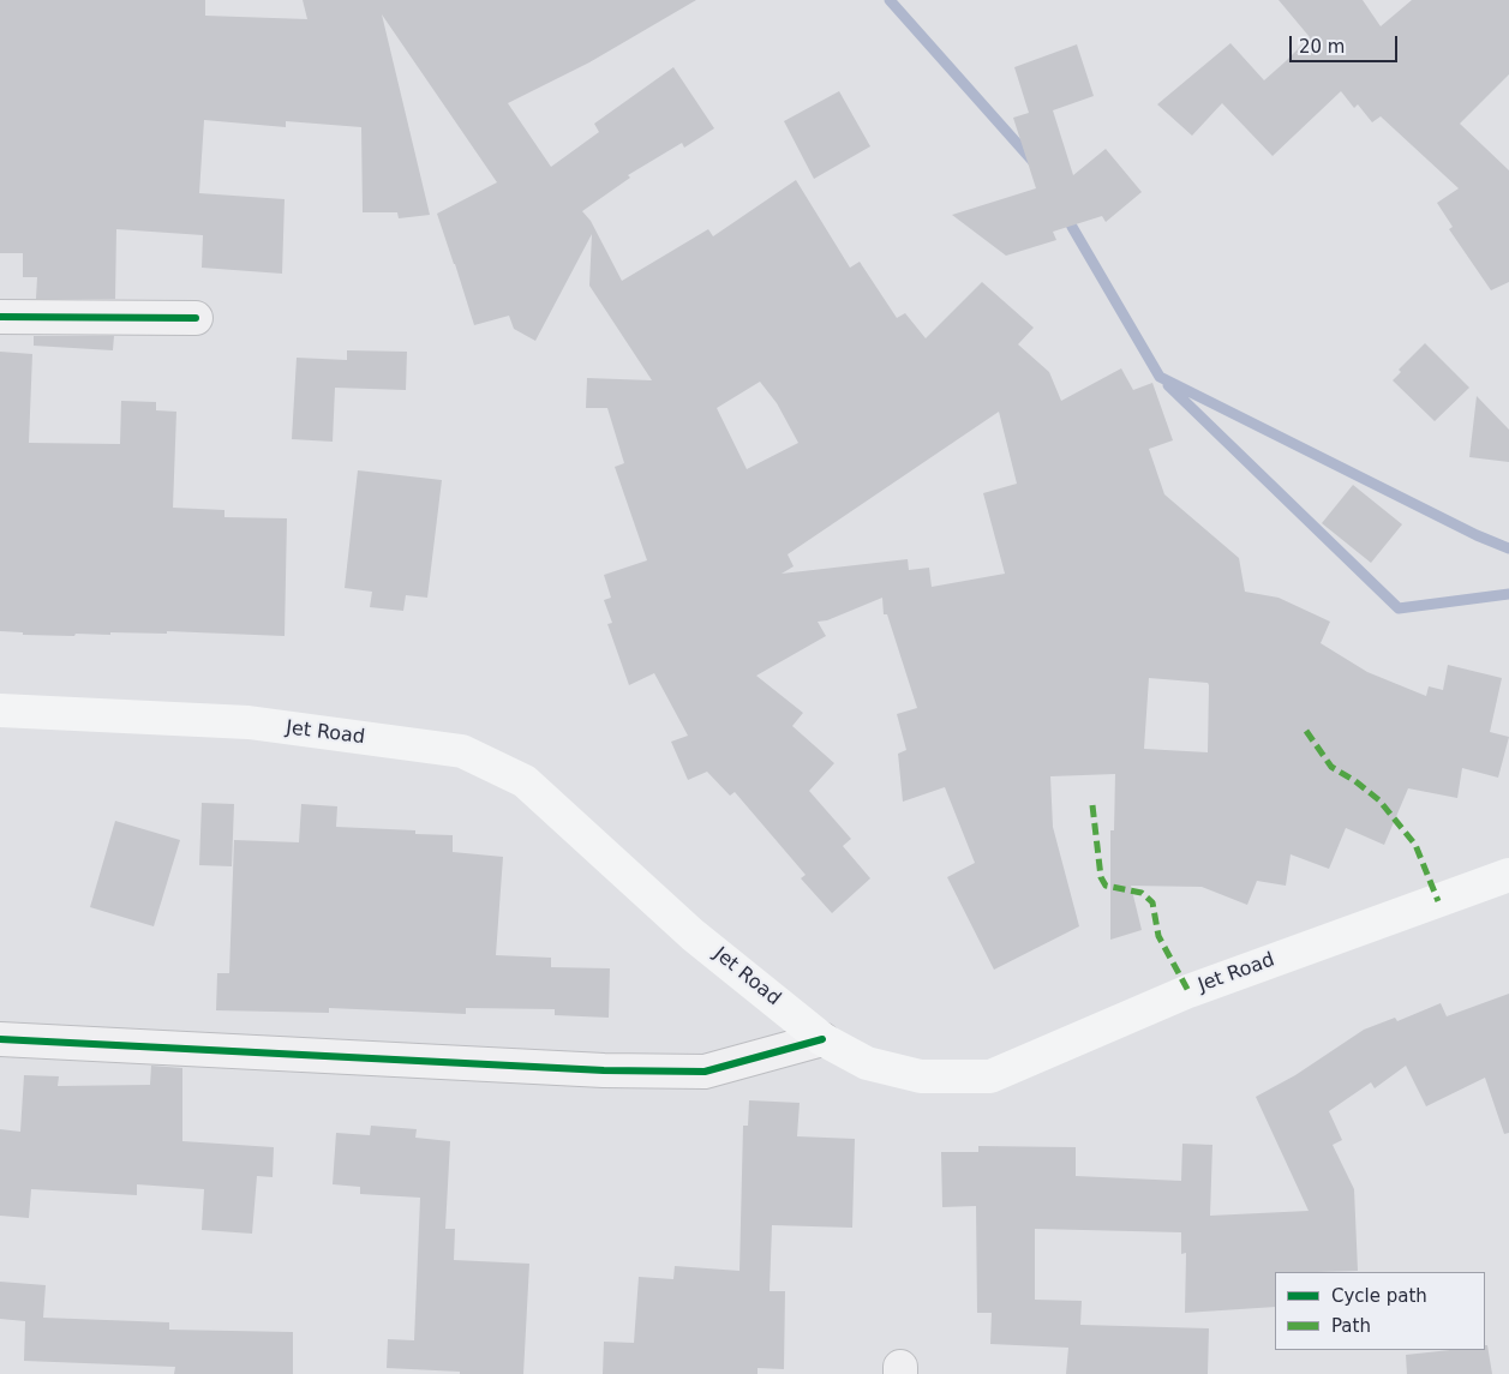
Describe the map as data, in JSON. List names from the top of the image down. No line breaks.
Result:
{"streets":{"main road":["Jet Road"]},"legend":["Cycle path","Path"],"scale_bar":"20 m"}
